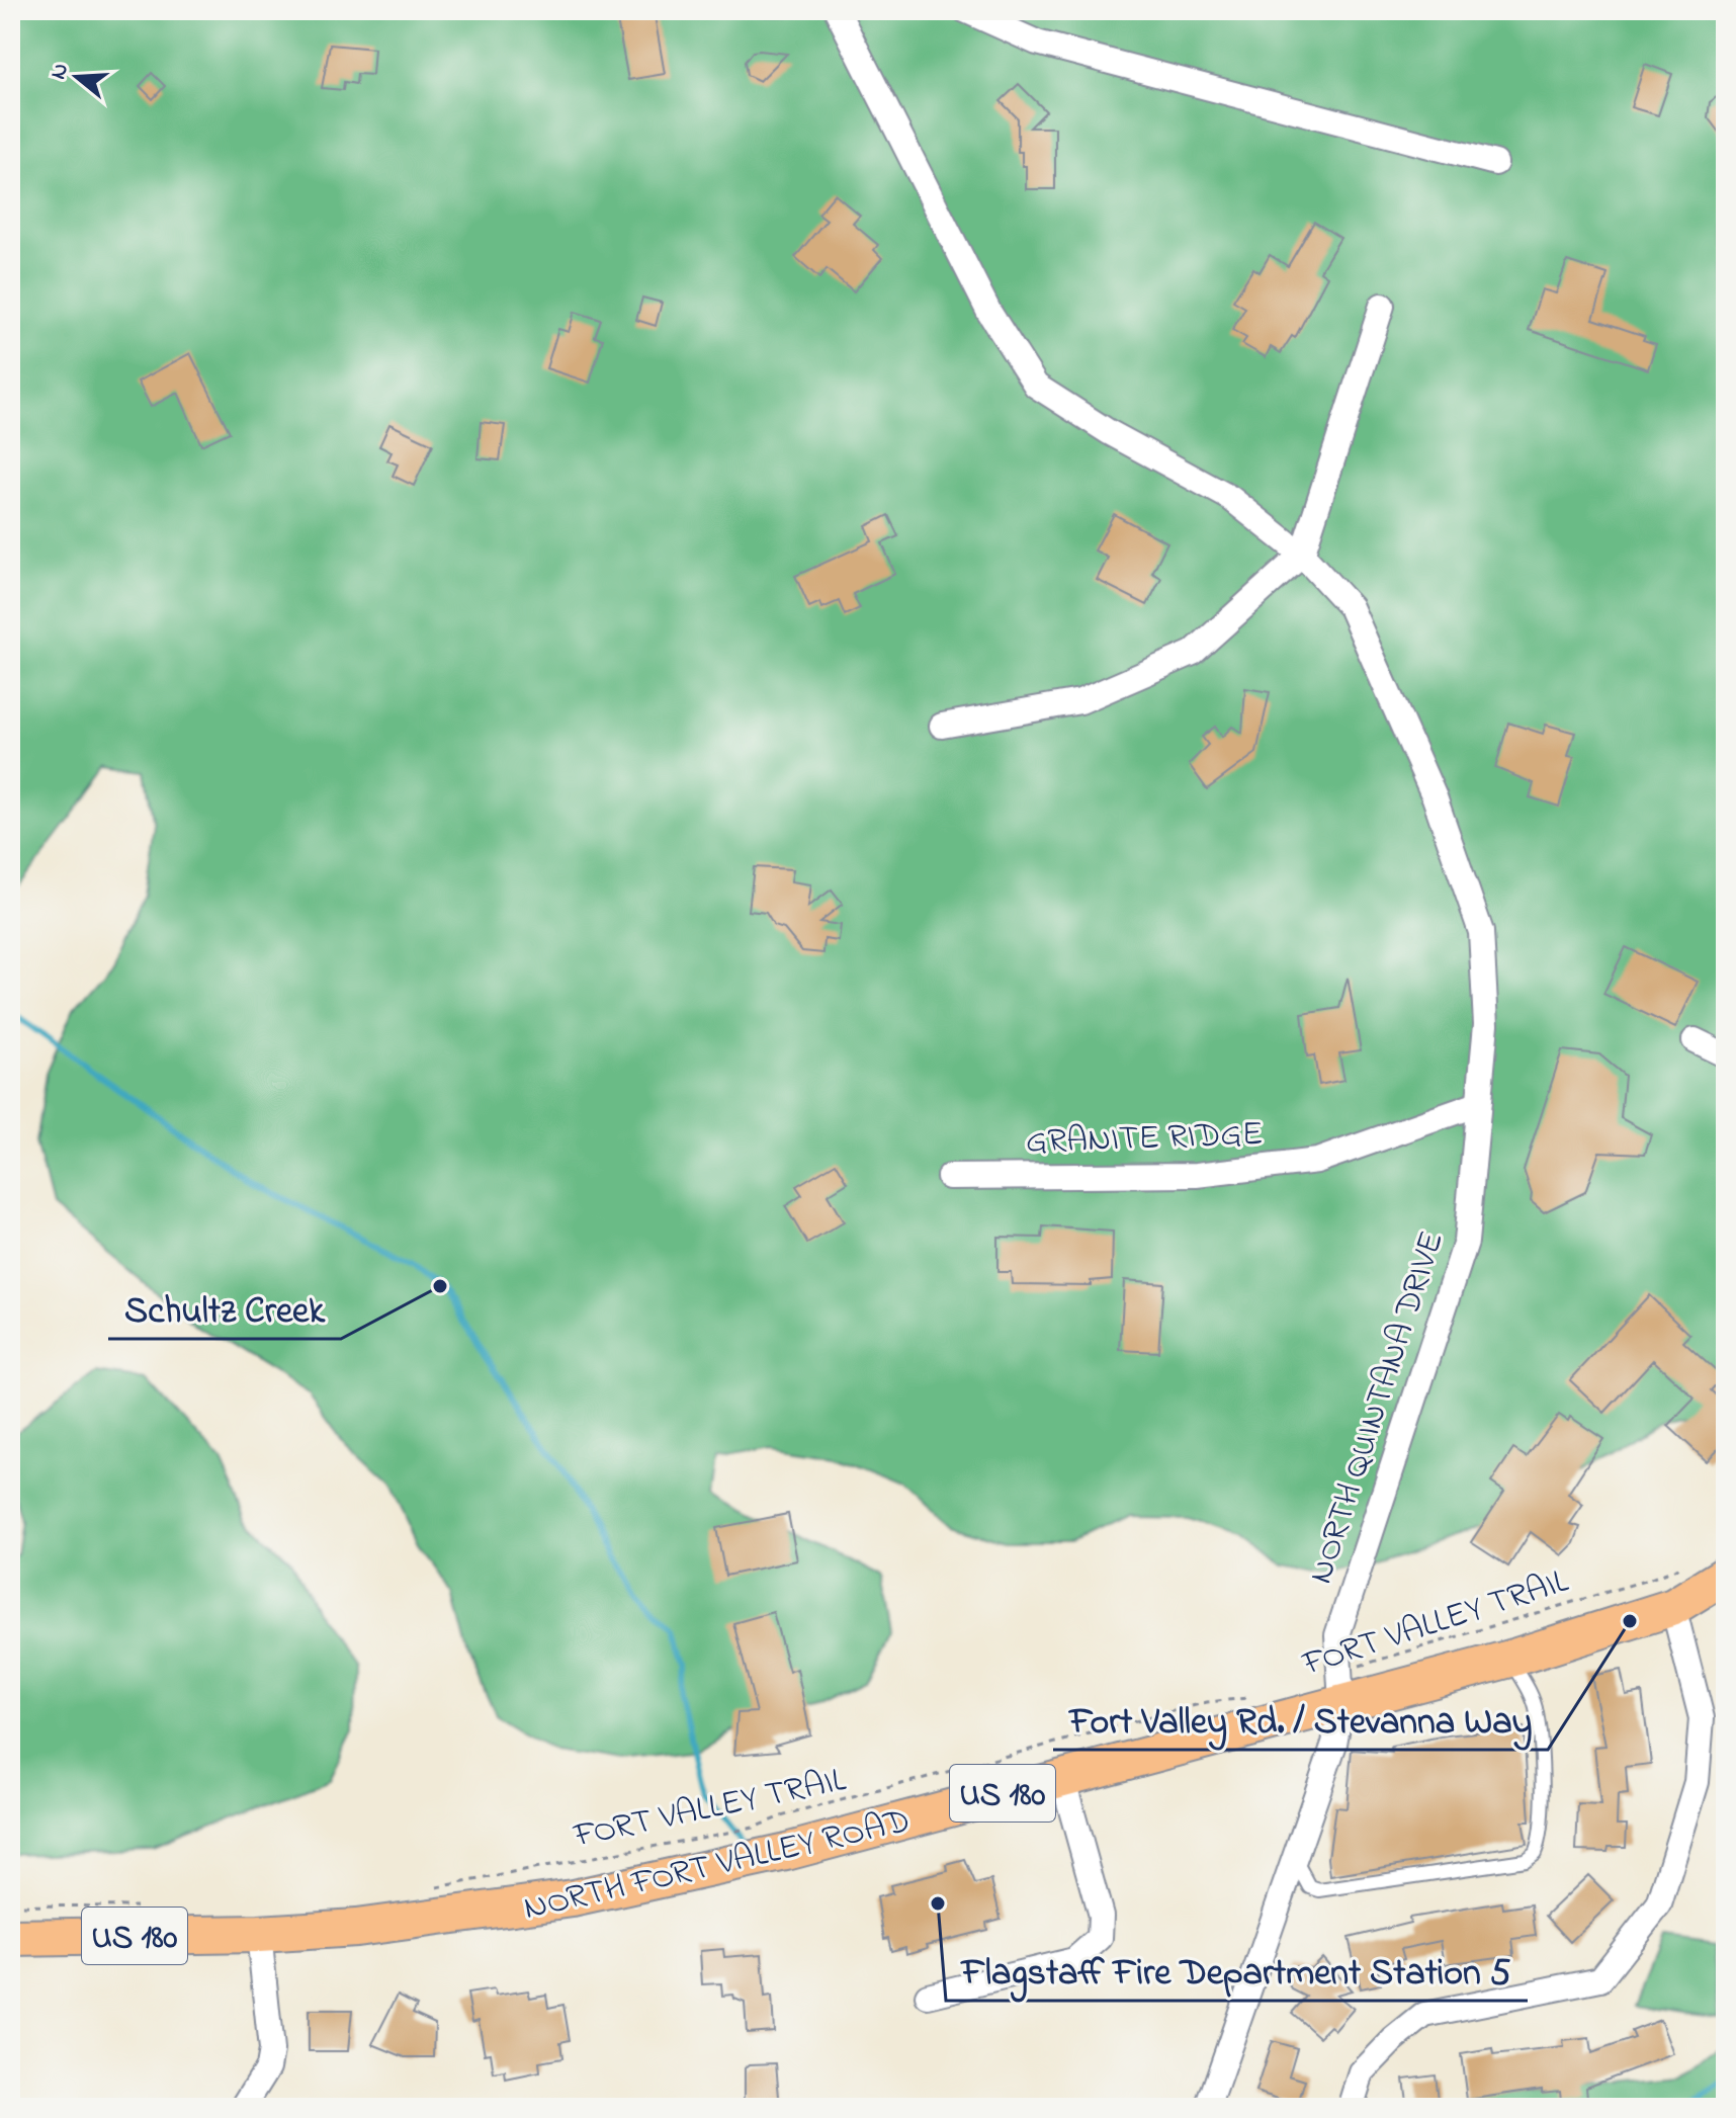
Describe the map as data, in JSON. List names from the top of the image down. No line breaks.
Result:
{"streets":{"main road":["US 180","NORTH FORT VALLEY ROAD"],"street":["GRANITE RIDGE","NORTH QUINTANA DRIVE"],"path":["FORT VALLEY TRAIL"]},"crossings":[["GRANITE RIDGE","NORTH QUINTANA DRIVE"],["NORTH QUINTANA DRIVE","FORT VALLEY TRAIL"],["NORTH QUINTANA DRIVE","NORTH FORT VALLEY ROAD"],["FORT VALLEY TRAIL","NORTH FORT VALLEY ROAD"]],"places":["Schultz Creek","Fort Valley Rd. / Stevanna Way","Flagstaff Fire Department Station 5"],"north":"left"}
